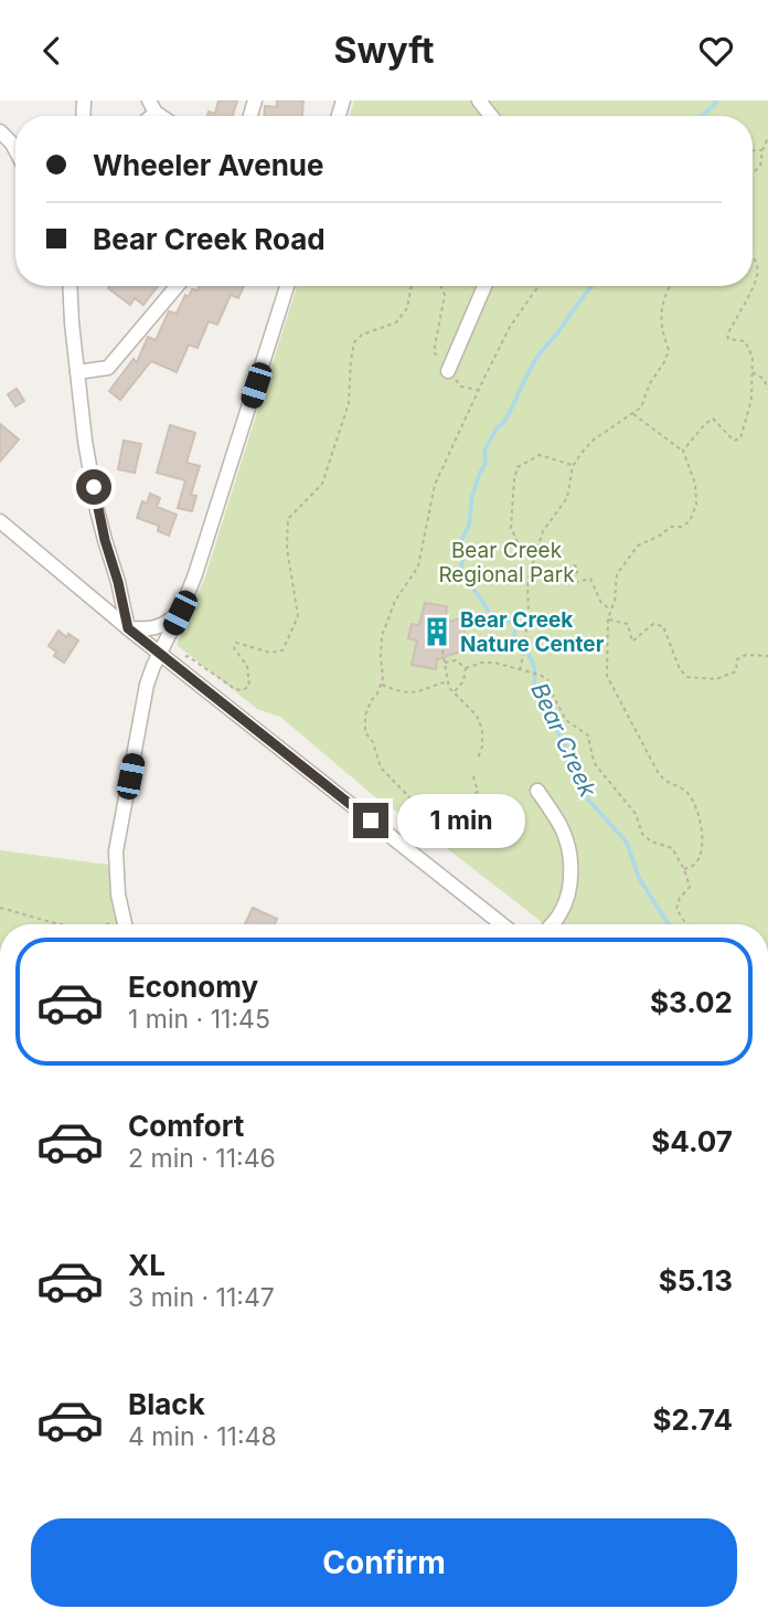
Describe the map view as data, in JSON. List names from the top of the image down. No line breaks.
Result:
{"water":["Bear Creek"],"parks":["Bear Creek Regional Park"],"places":{"building":["Bear Creek Nature Center"]},"page":{"header":"Swyft","banner":["Wheeler Avenue","Bear Creek Road"],"bubble":"1 min","list":[{"name":"Economy","note":"1 min · 11:45","value":"$3.02"},{"name":"Comfort","note":"2 min · 11:46","value":"$4.07"},{"name":"XL","note":"3 min · 11:47","value":"$5.13"},{"name":"Black","note":"4 min · 11:48","value":"$2.74"}],"buttons":"Confirm"}}
